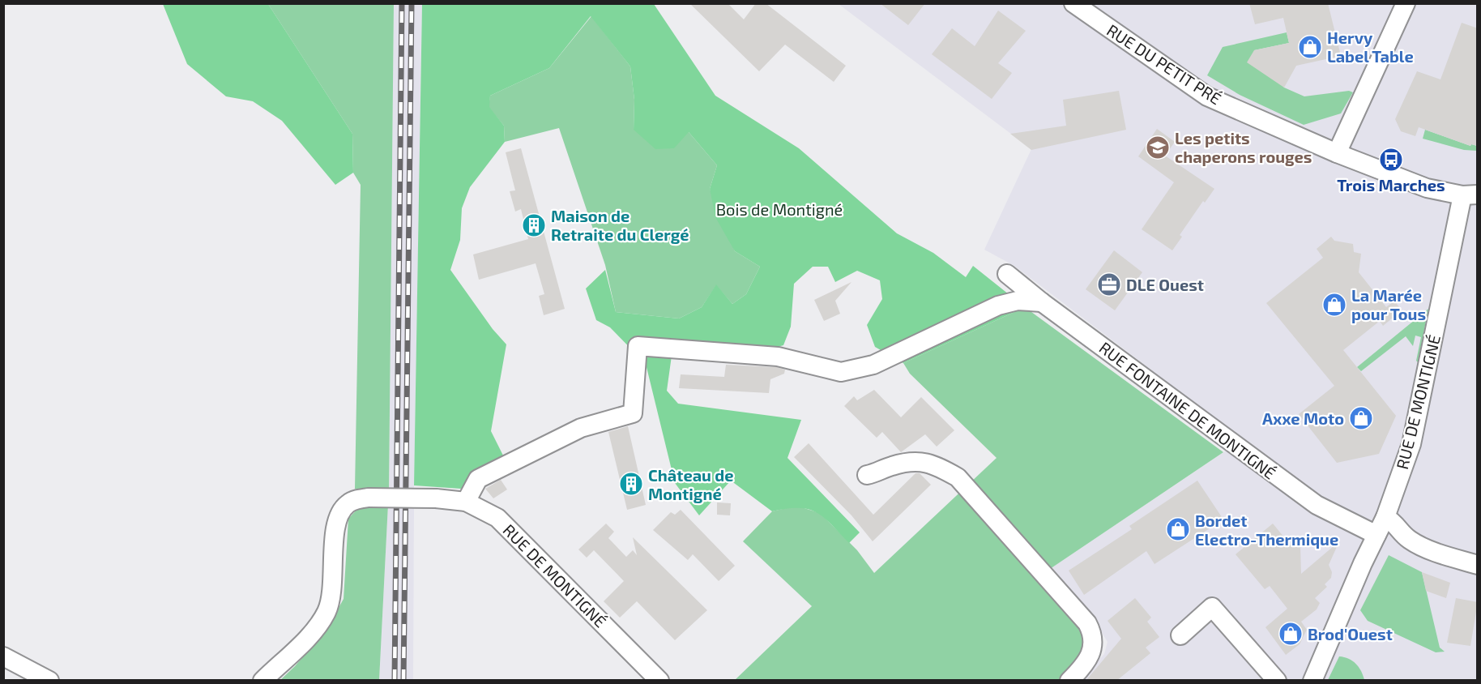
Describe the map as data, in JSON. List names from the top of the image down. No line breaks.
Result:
{"streets":{"street":["RUE DU PETIT PRÉ","RUE DE MONTIGNÉ","RUE FONTAINE DE MONTIGNÉ"]},"crossings":[["RUE DU PETIT PRÉ","RUE DE MONTIGNÉ"],["RUE DE MONTIGNÉ","RUE FONTAINE DE MONTIGNÉ"]],"parks":["Bois de Montigné"],"places":{"shop":["Hervy Label Table","La Marée pour Tous","Axxe Moto","Bordet Electro-Thermique","Brod'Ouest"],"school or university":["Les petits chaperons rouges"],"bus stop":["Trois Marches"],"building":["Maison de Retraite du Clergé","Château de Montigné"],"office":["DLE Ouest"]}}
